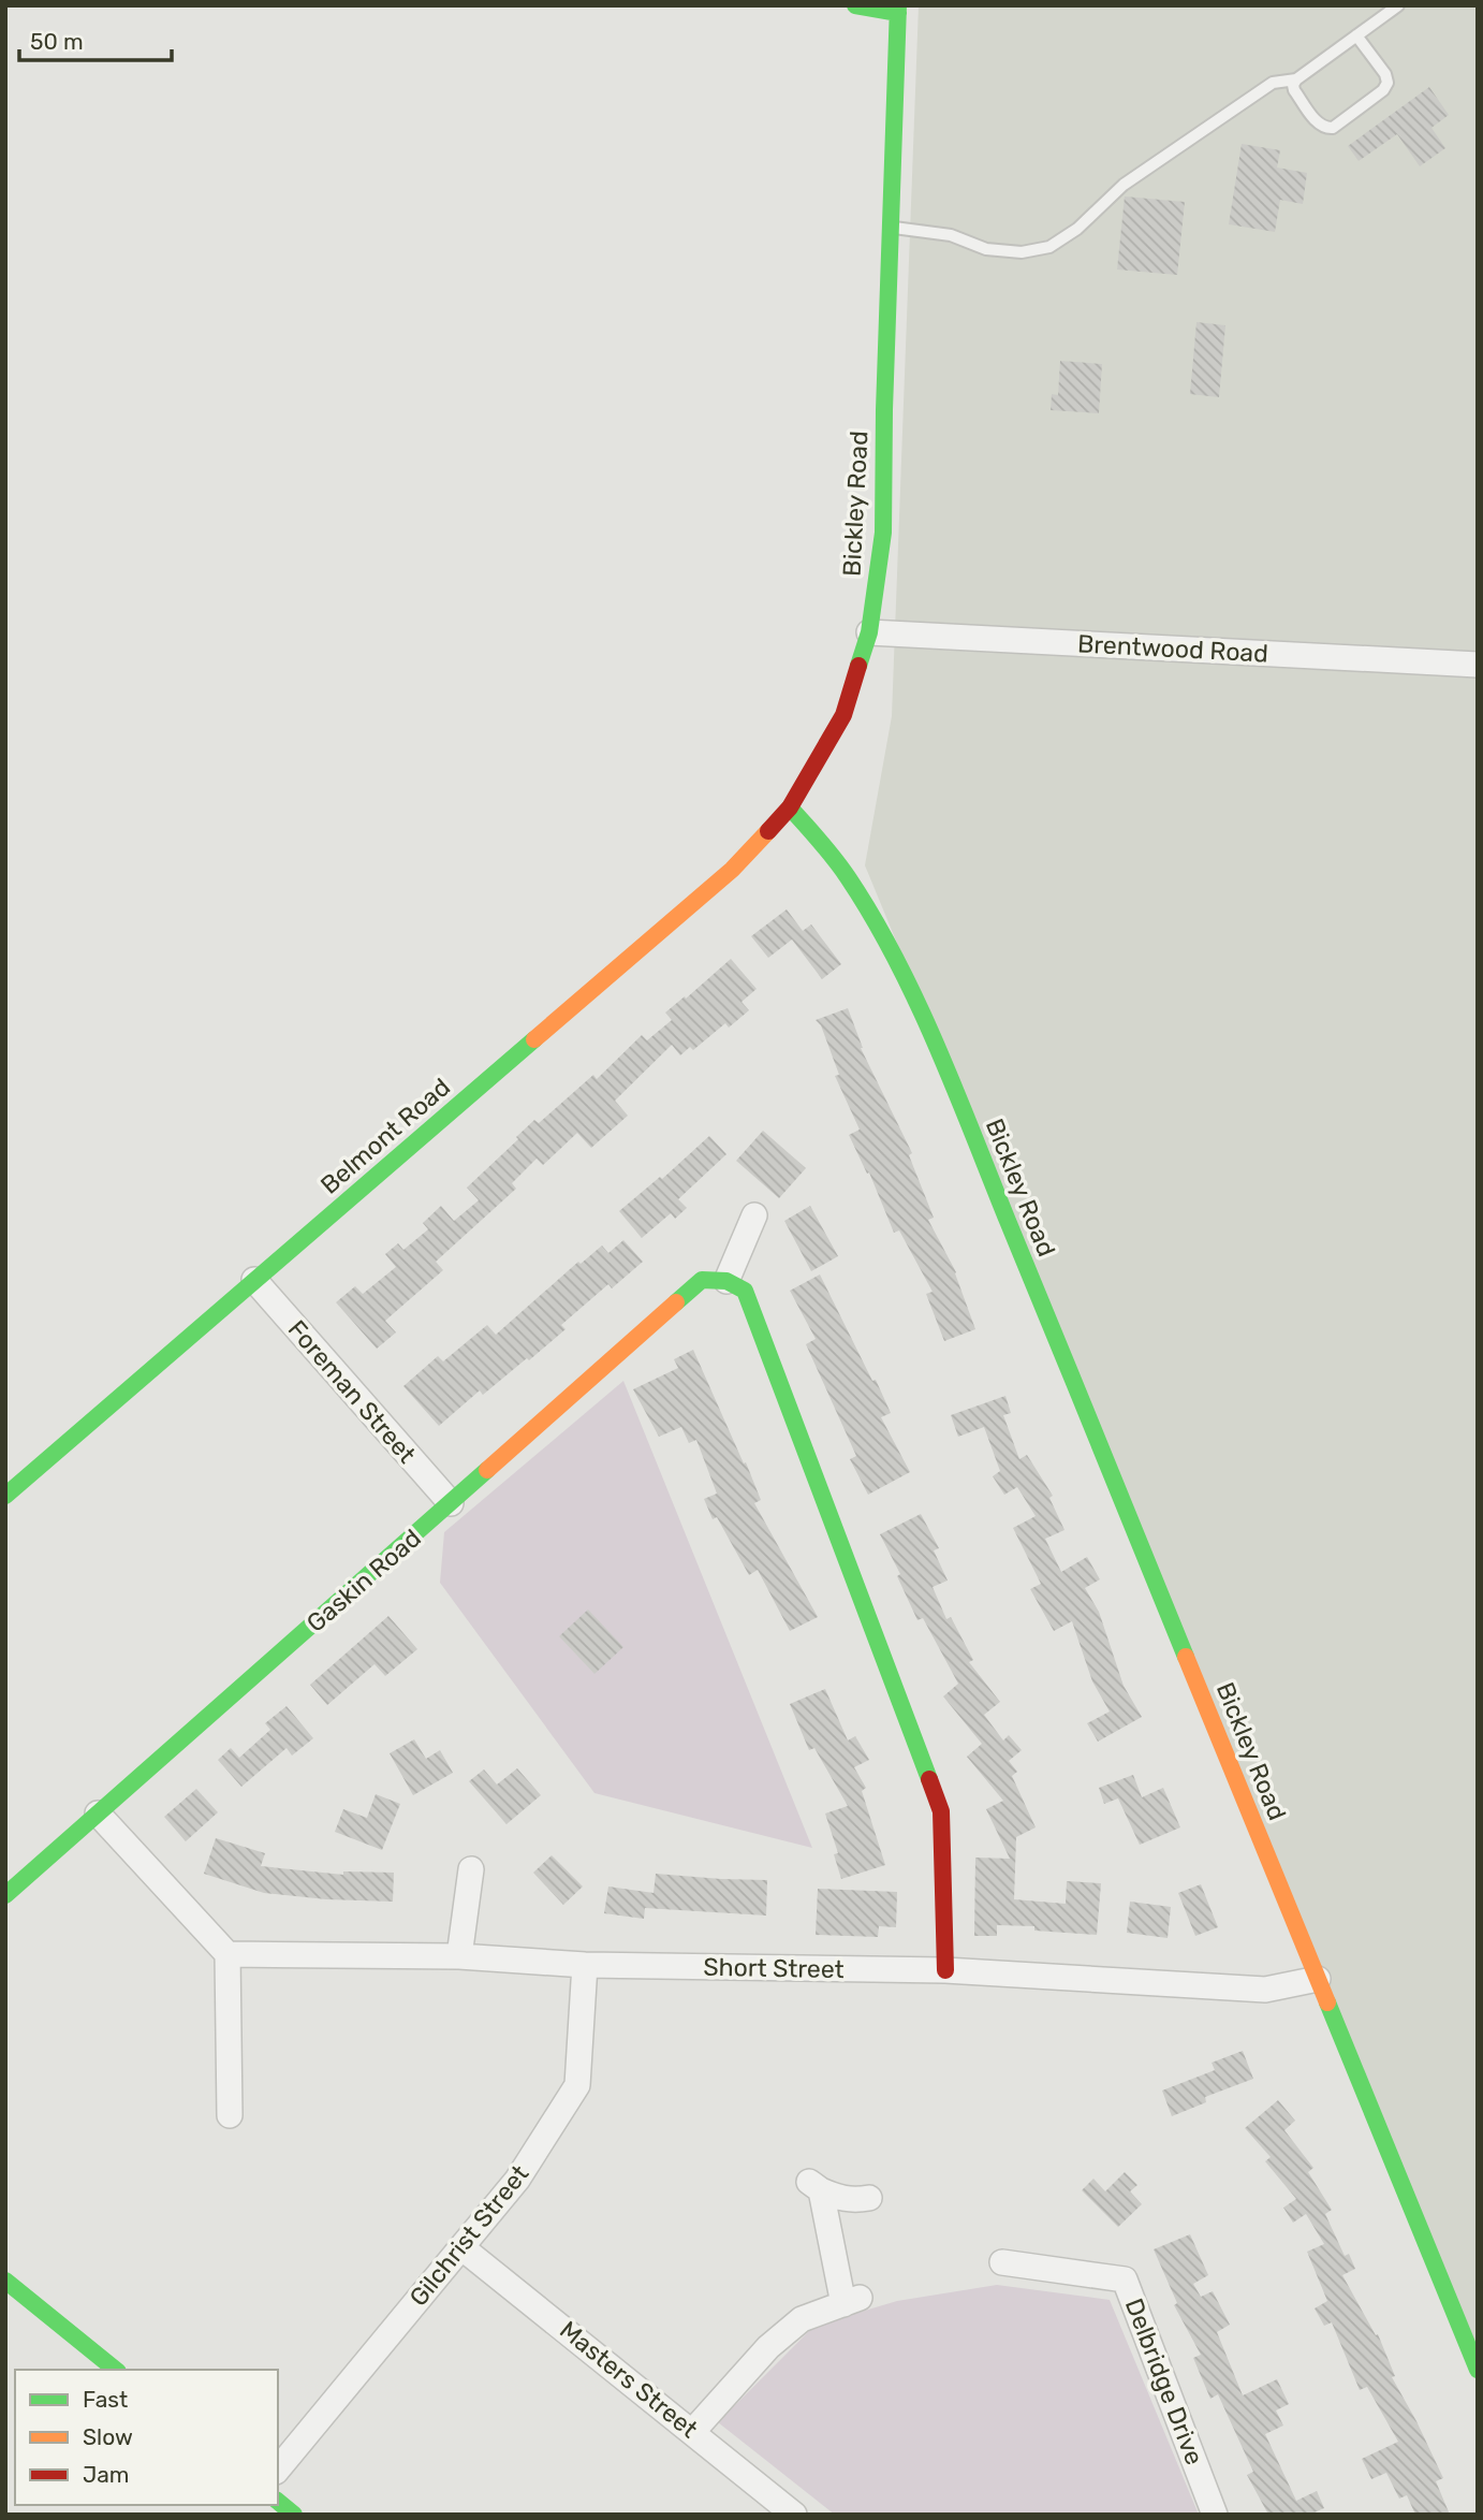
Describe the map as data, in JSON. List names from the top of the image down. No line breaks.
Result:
{"streets":{"street":["Bickley Road","Brentwood Road","Belmont Road","Foreman Street","Gaskin Road","Short Street","Gilchrist Street","Masters Street","Delbridge Drive"]},"crossings":[["Bickley Road","Brentwood Road"],["Bickley Road","Belmont Road"],["Bickley Road","Short Street"],["Belmont Road","Foreman Street"],["Foreman Street","Gaskin Road"],["Short Street","Gilchrist Street"],["Gilchrist Street","Masters Street"]],"legend":["Fast","Slow","Jam"],"scale_bar":"50 m"}
